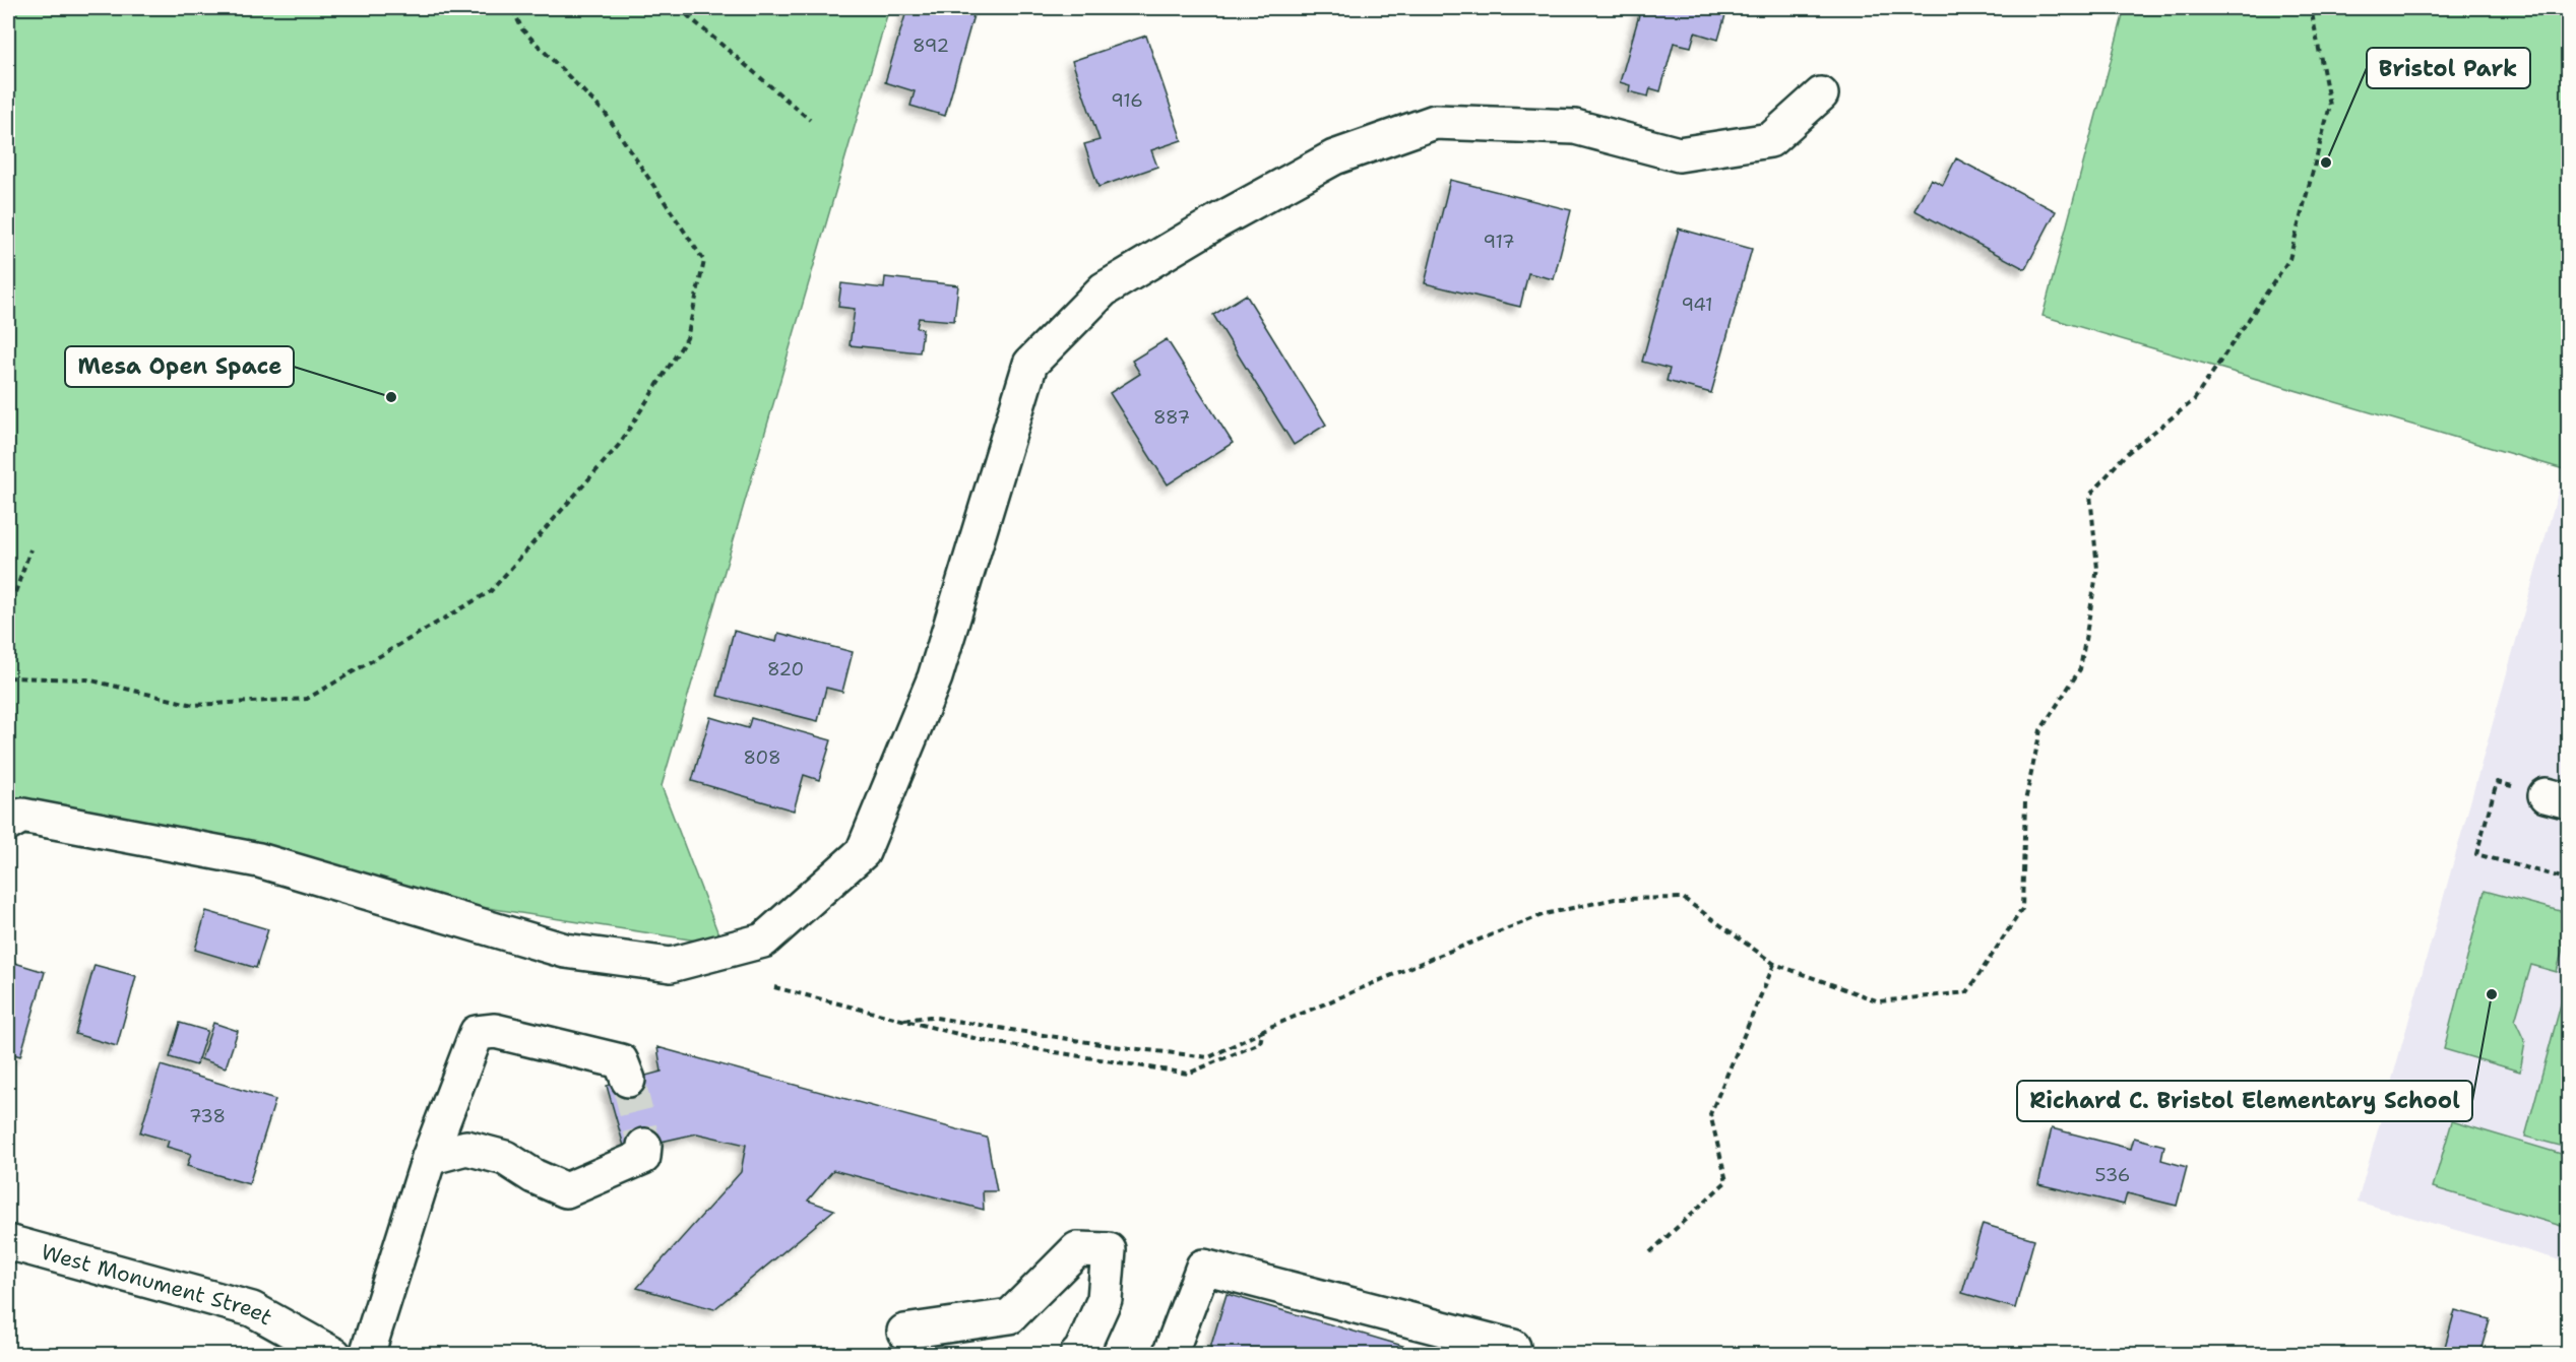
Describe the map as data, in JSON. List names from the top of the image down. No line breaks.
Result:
{"streets":{"street":["West Monument Street"]},"places":["Bristol Park","Mesa Open Space","Richard C. Bristol Elementary School"],"house_numbers":["892","916","917","941","887","820","808","738","536"]}
